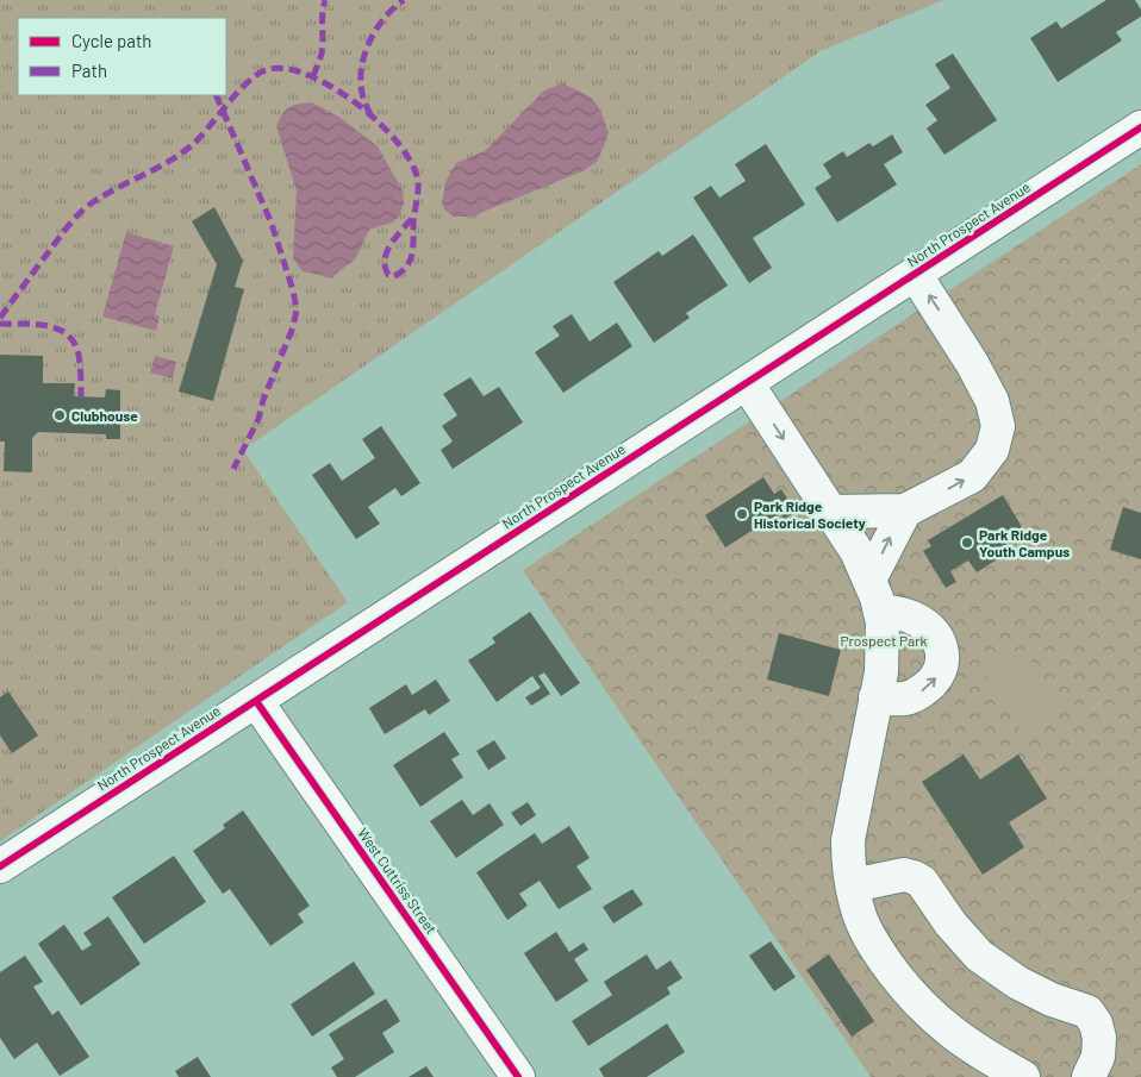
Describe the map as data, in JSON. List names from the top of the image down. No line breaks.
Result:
{"streets":{"street":["North Prospect Avenue","West Cuttriss Street"]},"crossings":[["North Prospect Avenue","West Cuttriss Street"]],"parks":["Prospect Park"],"places":["Clubhouse","Park Ridge Historical Society","Park Ridge Youth Campus"],"legend":["Cycle path","Path"]}
